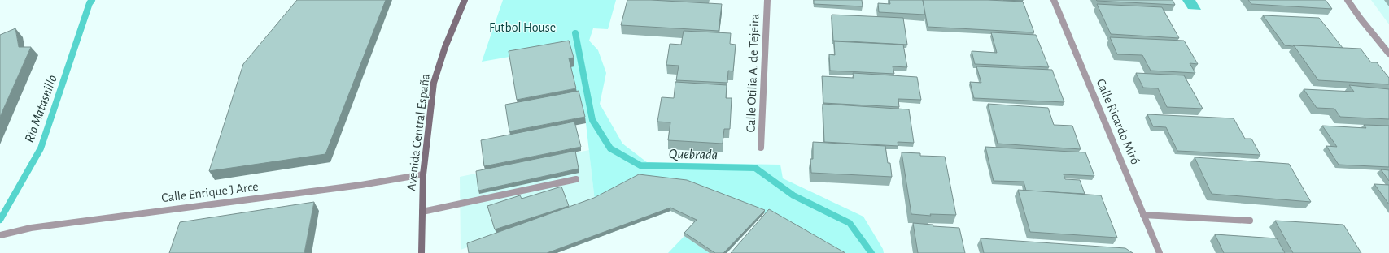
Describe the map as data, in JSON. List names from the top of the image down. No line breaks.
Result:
{"streets":{"main road":["Avenida Central España"],"street":["Calle Otilia A. de Tejeira","Calle Ricardo Miró","Calle Enrique J Arce"]},"crossings":[["Avenida Central España","Calle Enrique J Arce"]],"water":["Río Matasnillo","Quebrada"],"parks":["Futbol House"]}
